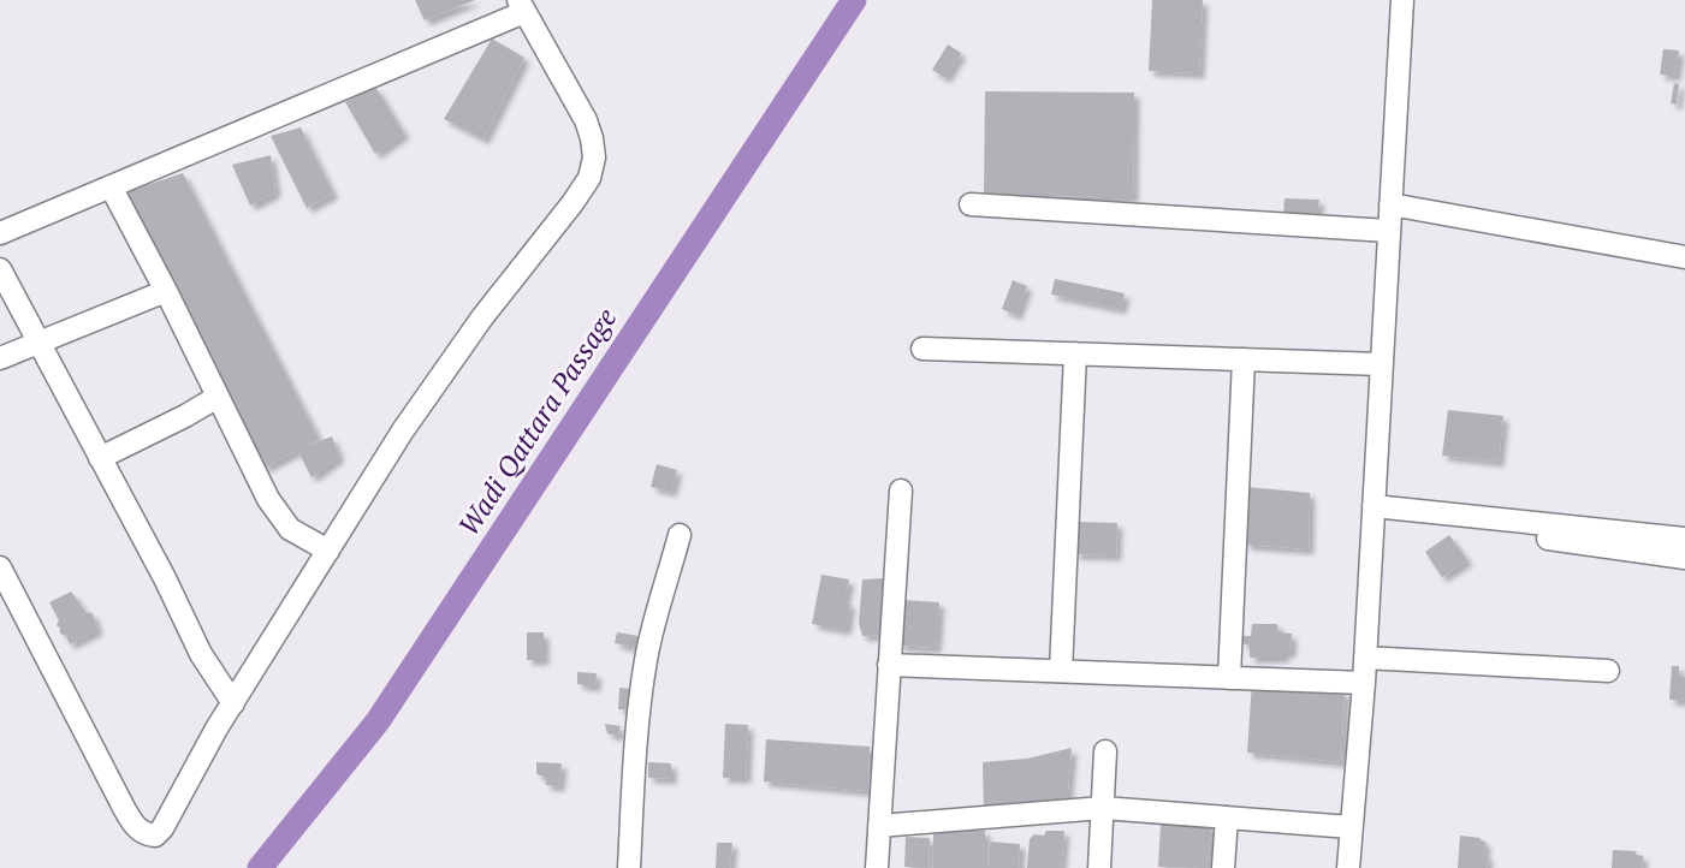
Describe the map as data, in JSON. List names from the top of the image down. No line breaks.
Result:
{"water":["Wadi Qattara Passage"]}
